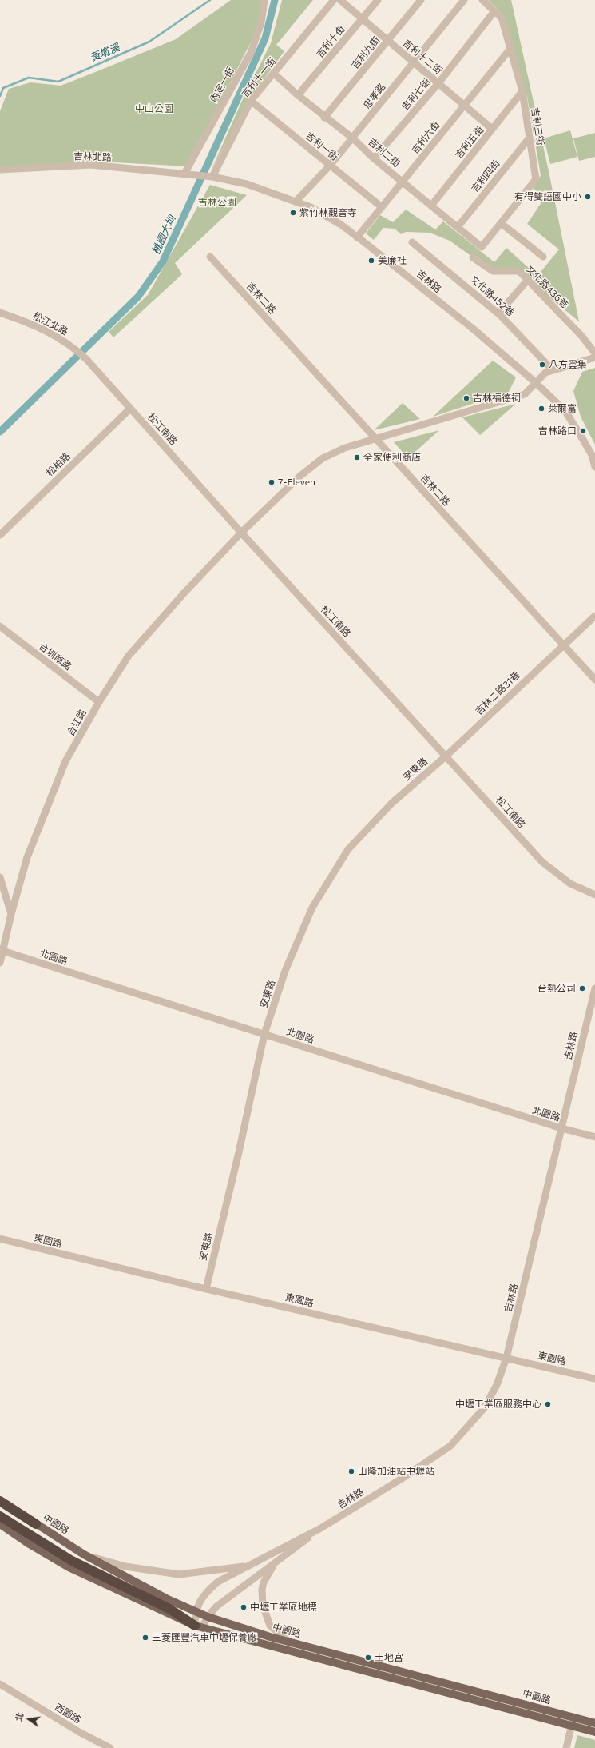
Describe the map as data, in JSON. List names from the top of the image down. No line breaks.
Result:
{"streets":{"main road":["中園路"],"street":["吉利十街","吉利九街","吉利十二街","吉利十一街","內定一街","吉利七街","忠孝路","吉利三街","吉利六街","吉利五街","吉利一街","吉利二街","吉林北路","吉利四街","吉林路","文化路436巷","文化路452巷","吉林二路","松江北路","松江南路","松柏路","合圳南路","吉林二路31巷","合江路","安東路","北園路","東園路","西園路"]},"crossings":[["吉利十街","吉利十二街"],["吉利十街","吉利二街"],["吉利九街","吉利十二街"],["吉利九街","吉利二街"],["吉利十二街","吉利七街"],["吉利十二街","忠孝路"],["吉利十二街","吉利六街"],["吉利十二街","吉利五街"],["吉利十一街","吉利一街"],["吉利十一街","吉利二街"],["吉利十一街","吉林路"],["內定一街","吉林北路"],["內定一街","吉林路"],["吉利七街","吉利三街"],["吉利七街","吉利二街"],["忠孝路","吉利一街"],["忠孝路","吉利二街"],["忠孝路","吉林路"],["吉利三街","吉利六街"],["吉利三街","吉利五街"],["吉利三街","吉利二街"],["吉利三街","吉利四街"],["吉利六街","吉利一街"],["吉利六街","吉利二街"],["吉利六街","吉林路"],["吉利五街","吉利二街"],["吉利二街","吉利四街"],["吉林北路","吉林路"],["吉林路","合江路"],["吉林路","北園路"],["吉林路","東園路"],["吉林路","中園路"],["文化路452巷","合江路"],["吉林二路","吉林二路31巷"],["吉林二路","合江路"],["松江北路","松江南路"],["松江南路","松柏路"],["松江南路","吉林二路31巷"],["松江南路","合江路"],["松江南路","安東路"],["合圳南路","合江路"],["吉林二路31巷","安東路"],["合江路","北園路"],["安東路","北園路"],["安東路","東園路"]],"water":["黃墘溪","桃園大圳"],"parks":["中山公園","吉林公園"],"places":["有得雙語國中小","紫竹林觀音寺","美廉社","八方雲集","吉林福德祠","萊爾富","吉林路口","全家便利商店","7-Eleven","台熱公司","中壢工業區服務中心","山隆加油站中壢站","中壢工業區地標","三菱匯豐汽車中壢保養廠","土地宮"],"north":"left"}
